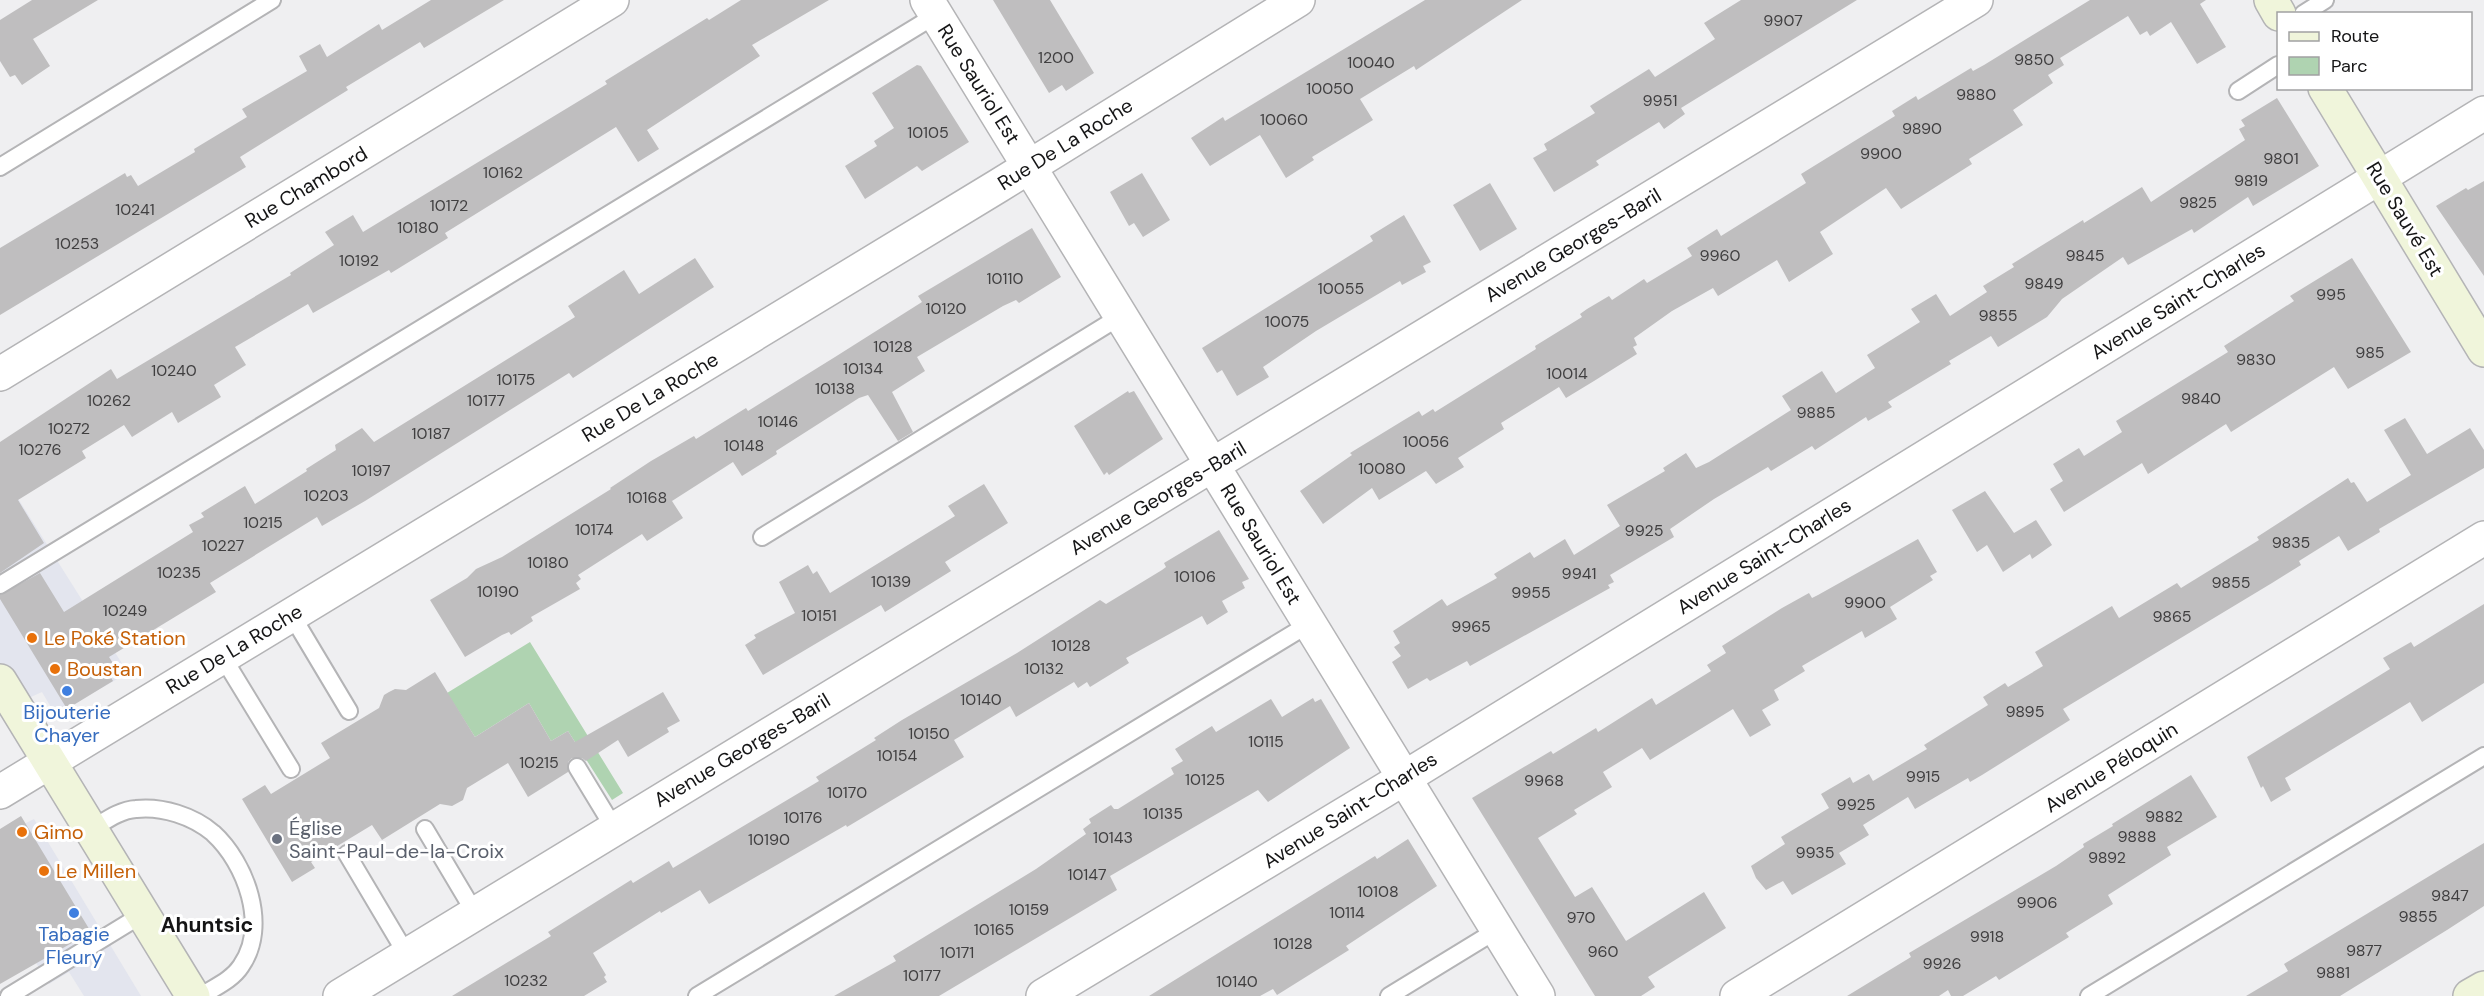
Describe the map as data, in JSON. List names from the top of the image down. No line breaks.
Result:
{"streets":{"street":["Rue Sauriol Est","Rue De La Roche","Rue Chambord","Rue Sauvé Est","Avenue Georges-Baril","Avenue Saint-Charles","Avenue Péloquin"]},"crossings":[["Rue Sauriol Est","Rue De La Roche"],["Rue Sauriol Est","Avenue Georges-Baril"],["Rue Sauriol Est","Avenue Saint-Charles"],["Rue Sauvé Est","Avenue Saint-Charles"]],"districts":["Ahuntsic"],"places":["Le Poké Station","Boustan","Bijouterie Chayer","Gimo","Église Saint-Paul-de-la-Croix","Le Millen","Tabagie Fleury"],"house_numbers":["9907","1200","9850","10040","10050","9880","9951","10060","9890","10105","9900","9801","10162","9819","9825","10172","10241","10180","10253","9960","9845","10192","10110","9849","10055","995","10120","9855","10075","10128","985","9830","10134","10240","10014","10175","10138","9840","10262","10177","9885","10146","10272","10187","10056","10148","10276","10080","10197","10203","10168","10215","10174","9925","9835","10227","10180","10235","9941","10106","10139","9855","10190","9955","9900","10249","10151","9865","9965","10128","10132","10140","9895","10150","10115","10154","10215","9915","10125","9968","10170","9925","10135","9882","10176","9888","10143","10190","9935","9892","10147","10108","9847","9906","10159","10114","9855","970","10165","9918","10128","9877","960","10171","9926","9881","10177","10232","10140"],"legend":["Route","Parc"]}
